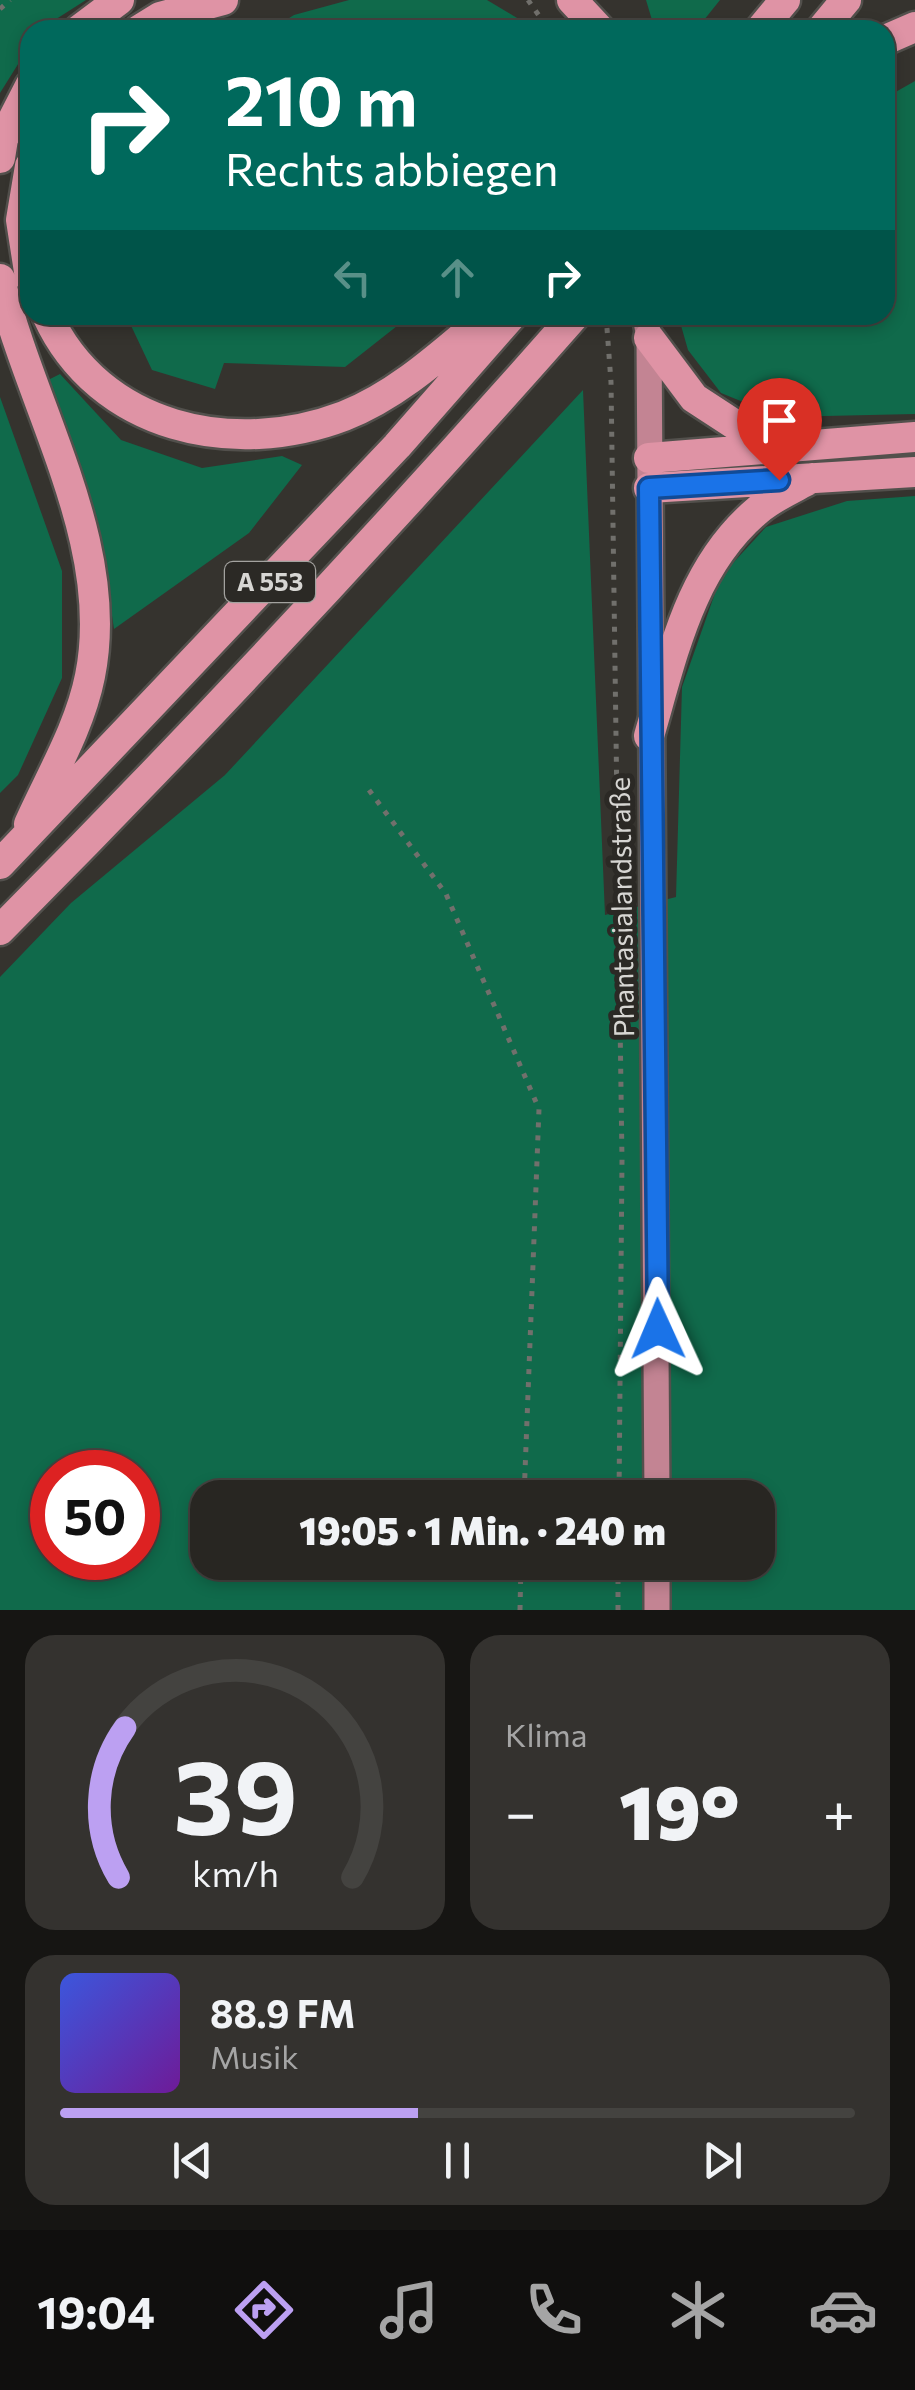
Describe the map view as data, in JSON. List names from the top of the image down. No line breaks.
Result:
{"streets":{"highway":["A 553"],"main road":["Phantasialandstraße"]},"page":{"turn":["210 m","Rechts abbiegen"],"limit":"50","trip":"19:05 · 1 Min. · 240 m","tile":"Klima","heat":["−","19°","+"],"song":["88.9 FM","Musik"],"tabs":"19:04","gauge":["39","km/h"]}}
